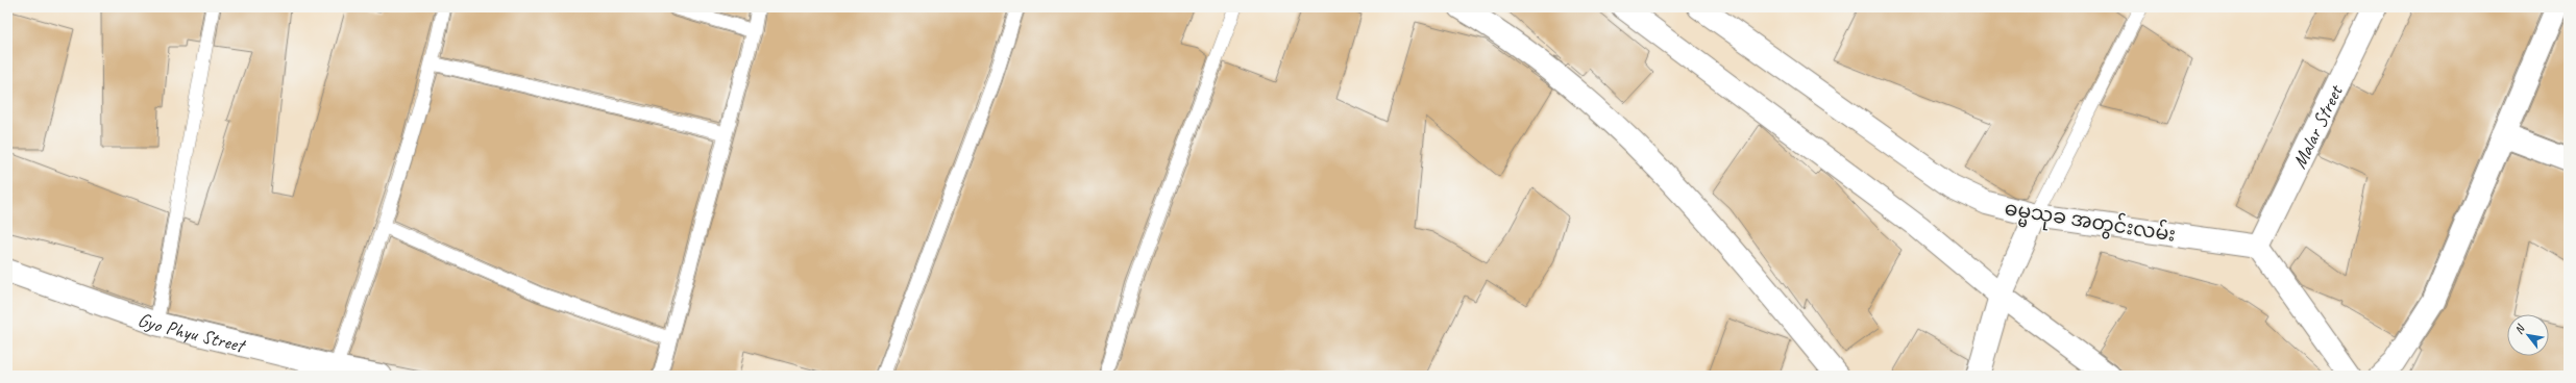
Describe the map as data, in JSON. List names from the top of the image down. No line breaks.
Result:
{"streets":{"street":["Malar Street","ဓမ္မသုခ အတွင်းလမ်း","Gyo Phyu Street"]},"crossings":[["Malar Street","ဓမ္မသုခ အတွင်းလမ်း"]],"north":"top left"}
